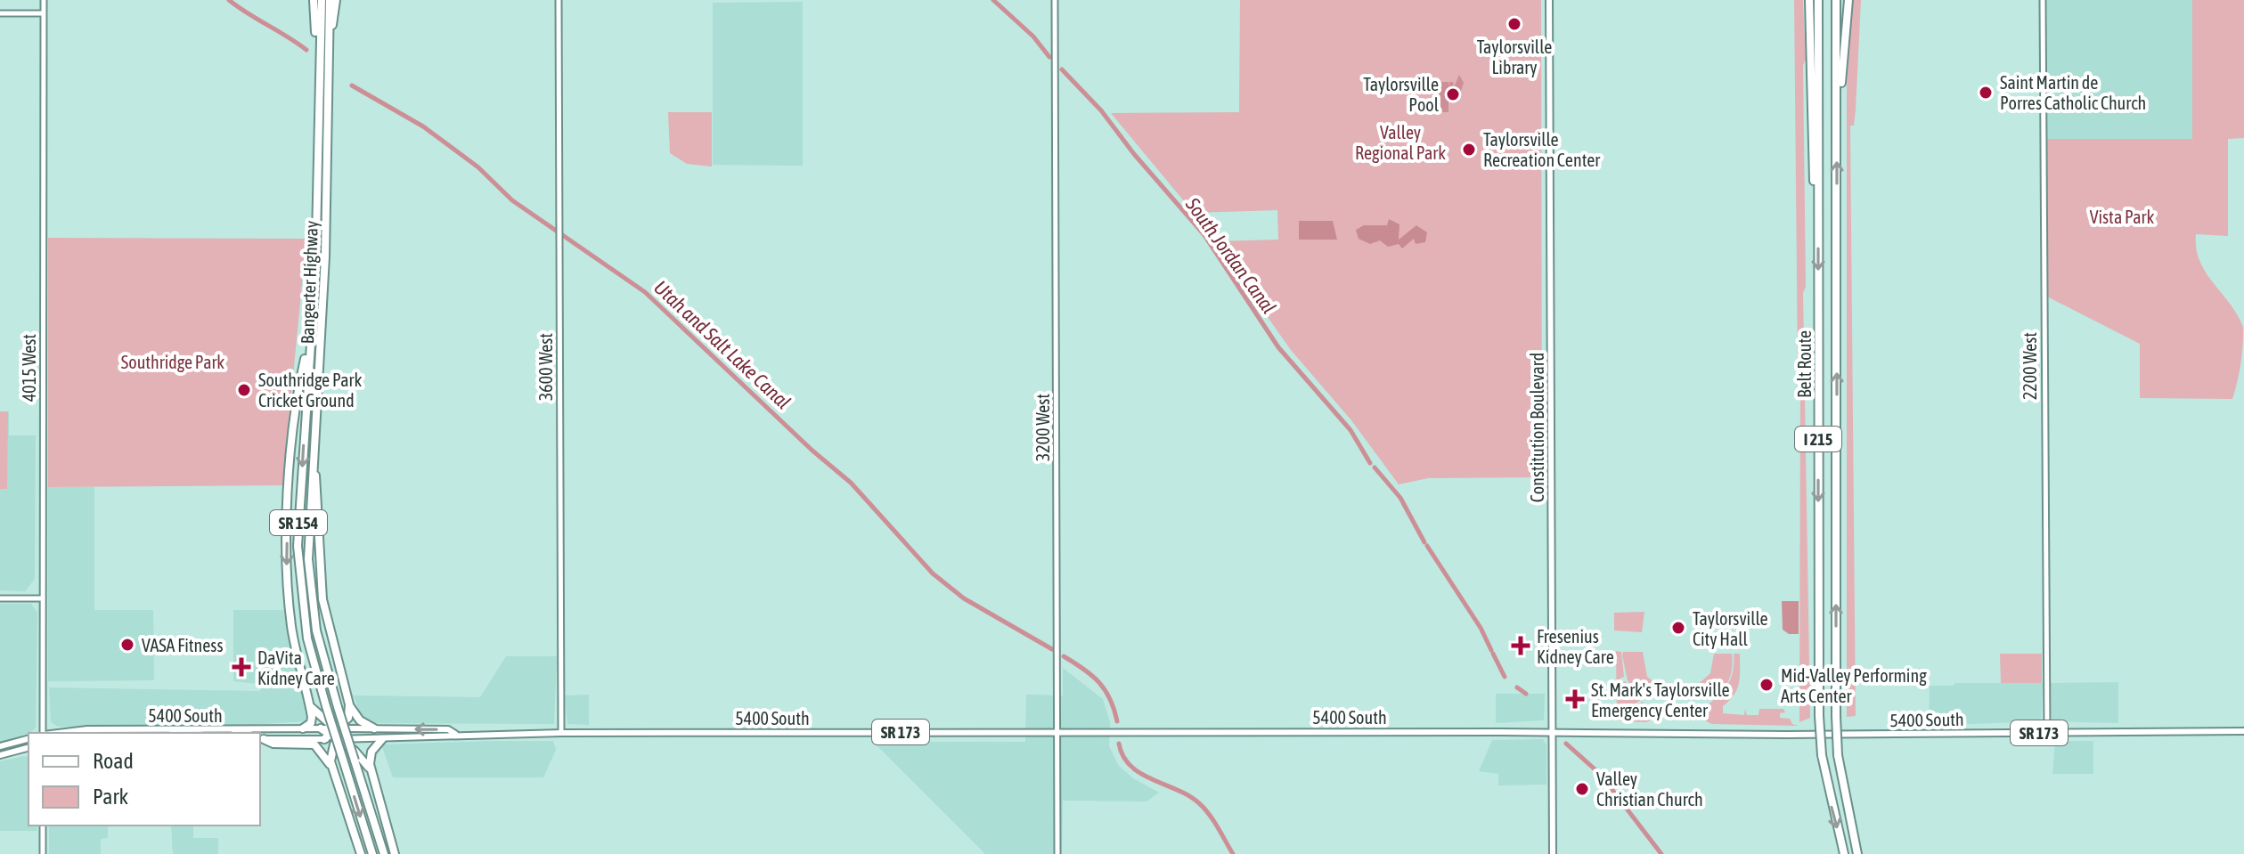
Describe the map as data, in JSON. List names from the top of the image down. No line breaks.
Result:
{"streets":{"highway":["Bangerter Highway","Belt Route","I 215","SR 154"],"main road":["Constitution Boulevard","5400 South","SR 173"],"street":["2200 West","3600 West","4015 West","3200 West"]},"crossings":[["2200 West","5400 South"],["3600 West","5400 South"],["3200 West","5400 South"],["Constitution Boulevard","5400 South"]],"water":["South Jordan Canal","Utah and Salt Lake Canal"],"parks":["Valley Regional Park","Vista Park","Southridge Park"],"places":{"other":["Taylorsville Library","Saint Martin de Porres Catholic Church","Taylorsville Pool","Taylorsville Recreation Center","Southridge Park Cricket Ground","Taylorsville City Hall","VASA Fitness","Mid-Valley Performing Arts Center","Valley Christian Church"],"health":["Fresenius Kidney Care","DaVita Kidney Care","St. Mark's Taylorsville Emergency Center"]},"legend":["Road","Park"]}
